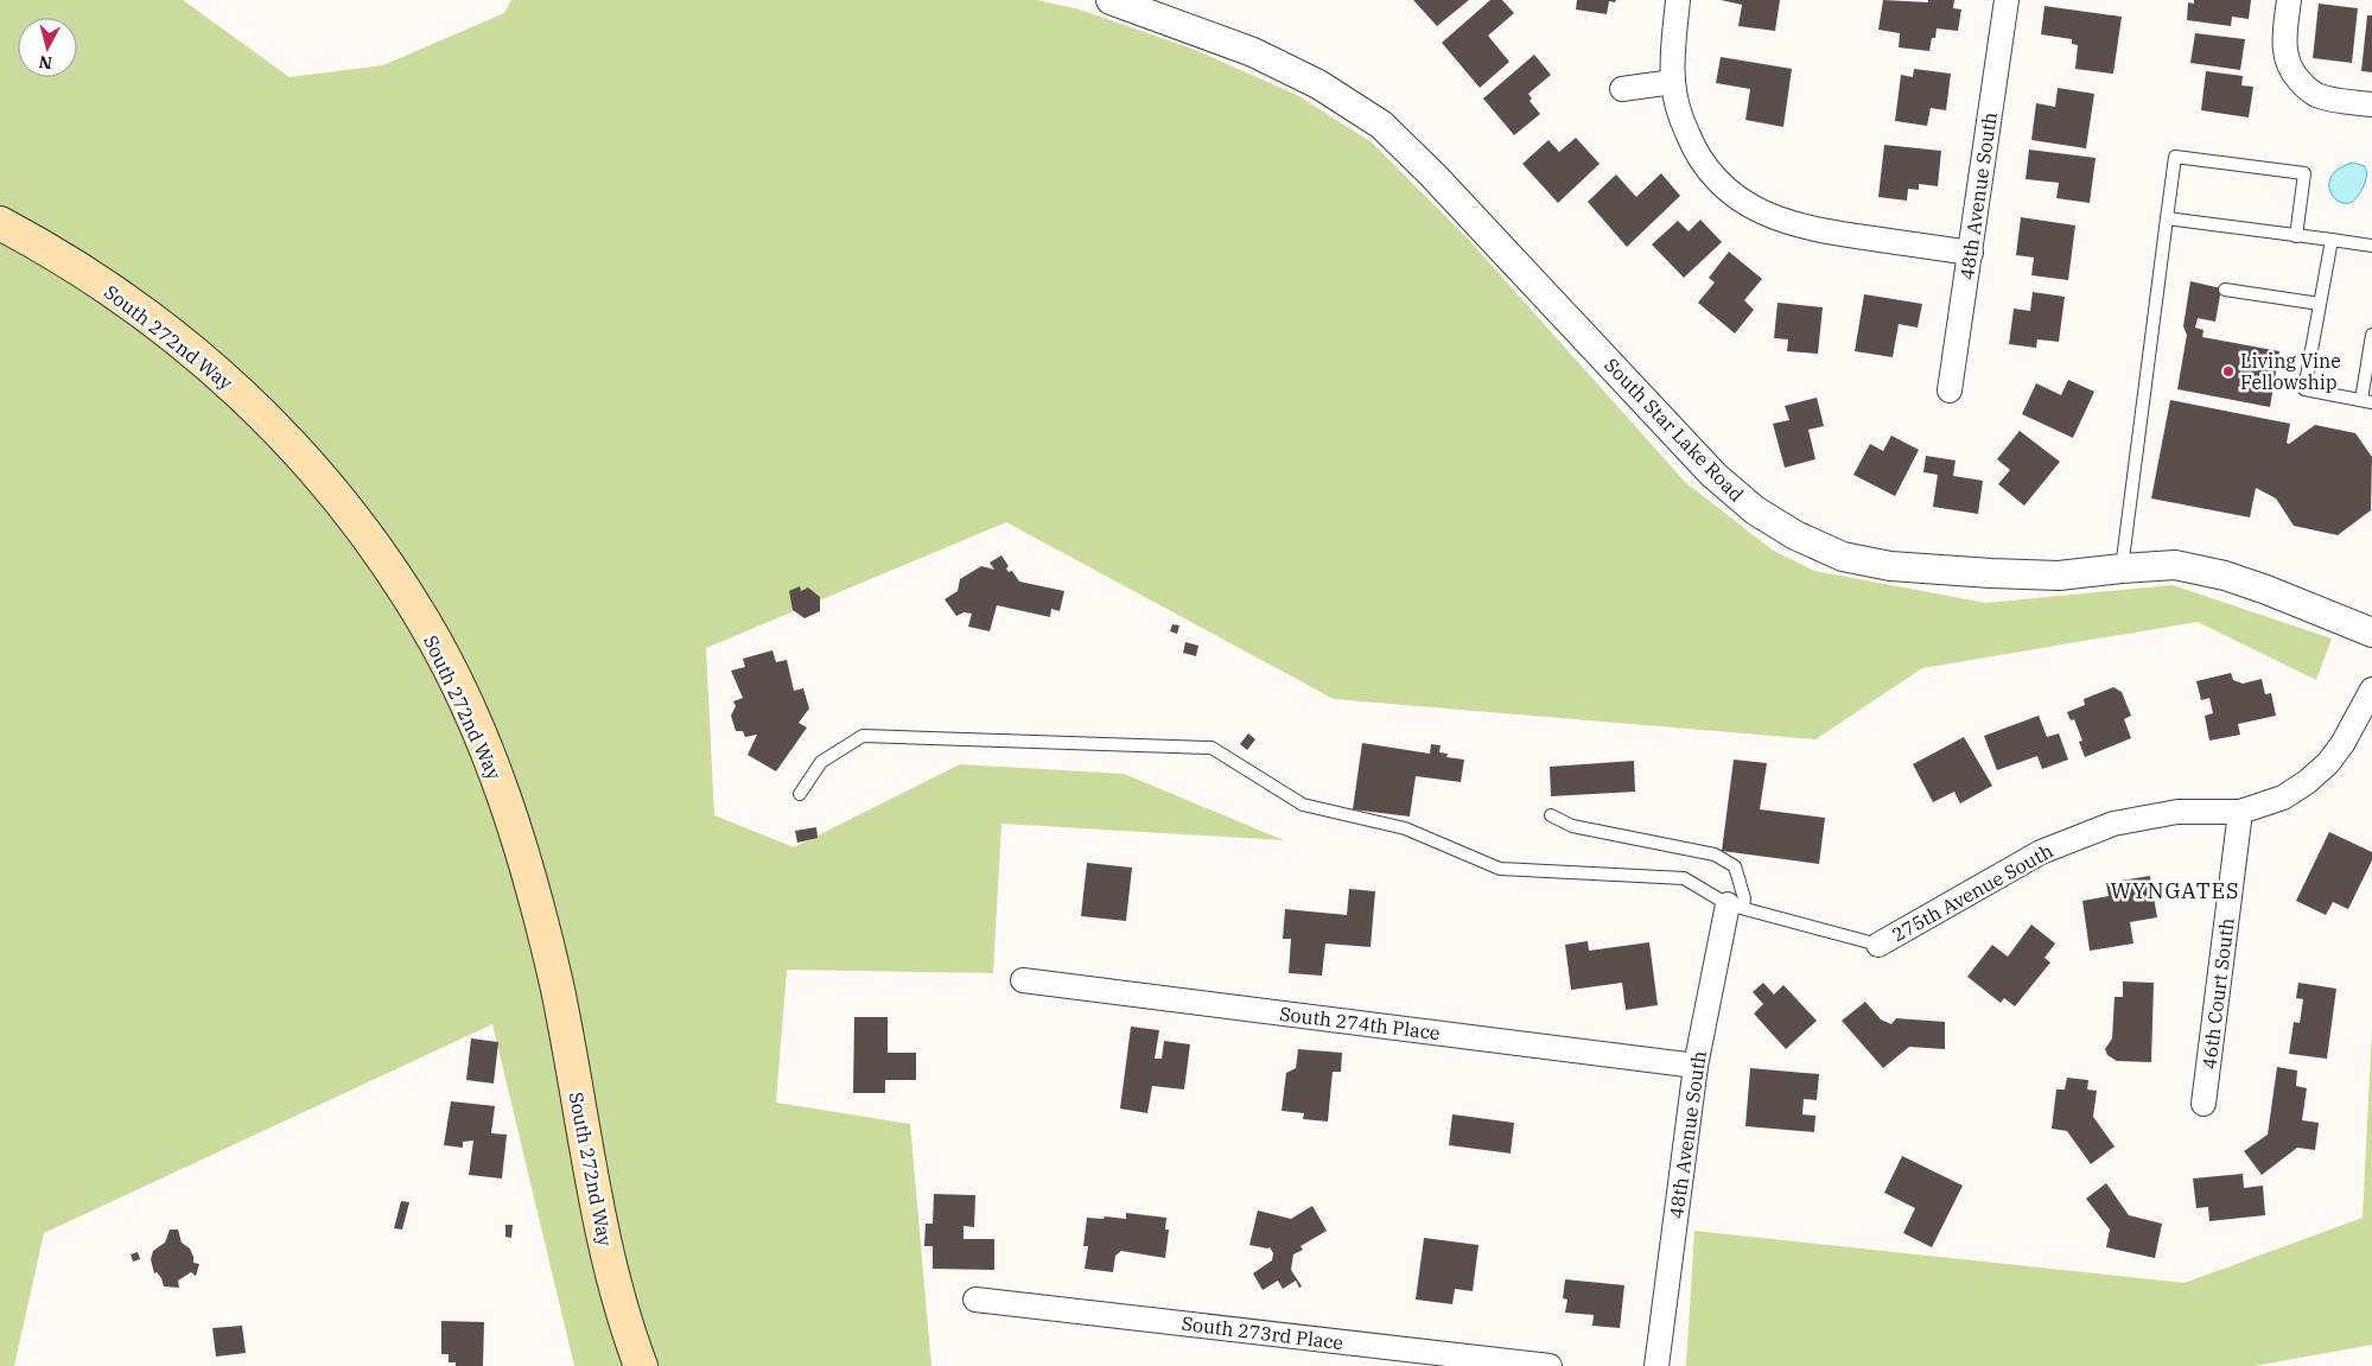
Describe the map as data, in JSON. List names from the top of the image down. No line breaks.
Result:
{"streets":{"main road":["South 272nd Way"],"street":["48th Avenue South","South Star Lake Road","275th Avenue South","46th Court South","South 274th Place","South 273rd Place"]},"crossings":[["48th Avenue South","South 274th Place"],["275th Avenue South","46th Court South"]],"districts":["WYNGATES"],"places":["Living Vine Fellowship"],"north":"bottom"}
